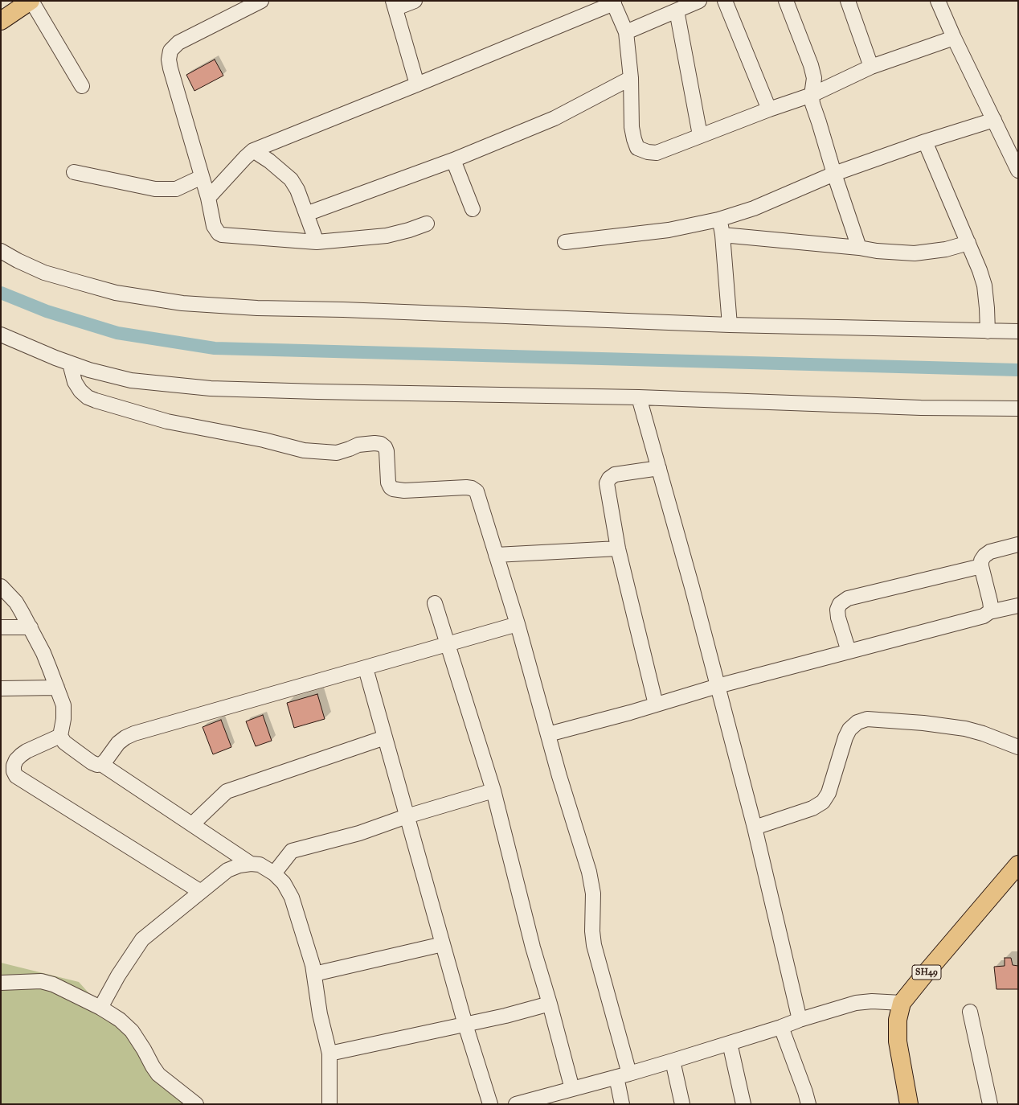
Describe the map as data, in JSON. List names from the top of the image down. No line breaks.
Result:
{"streets":{"main road":["SH49"]}}
